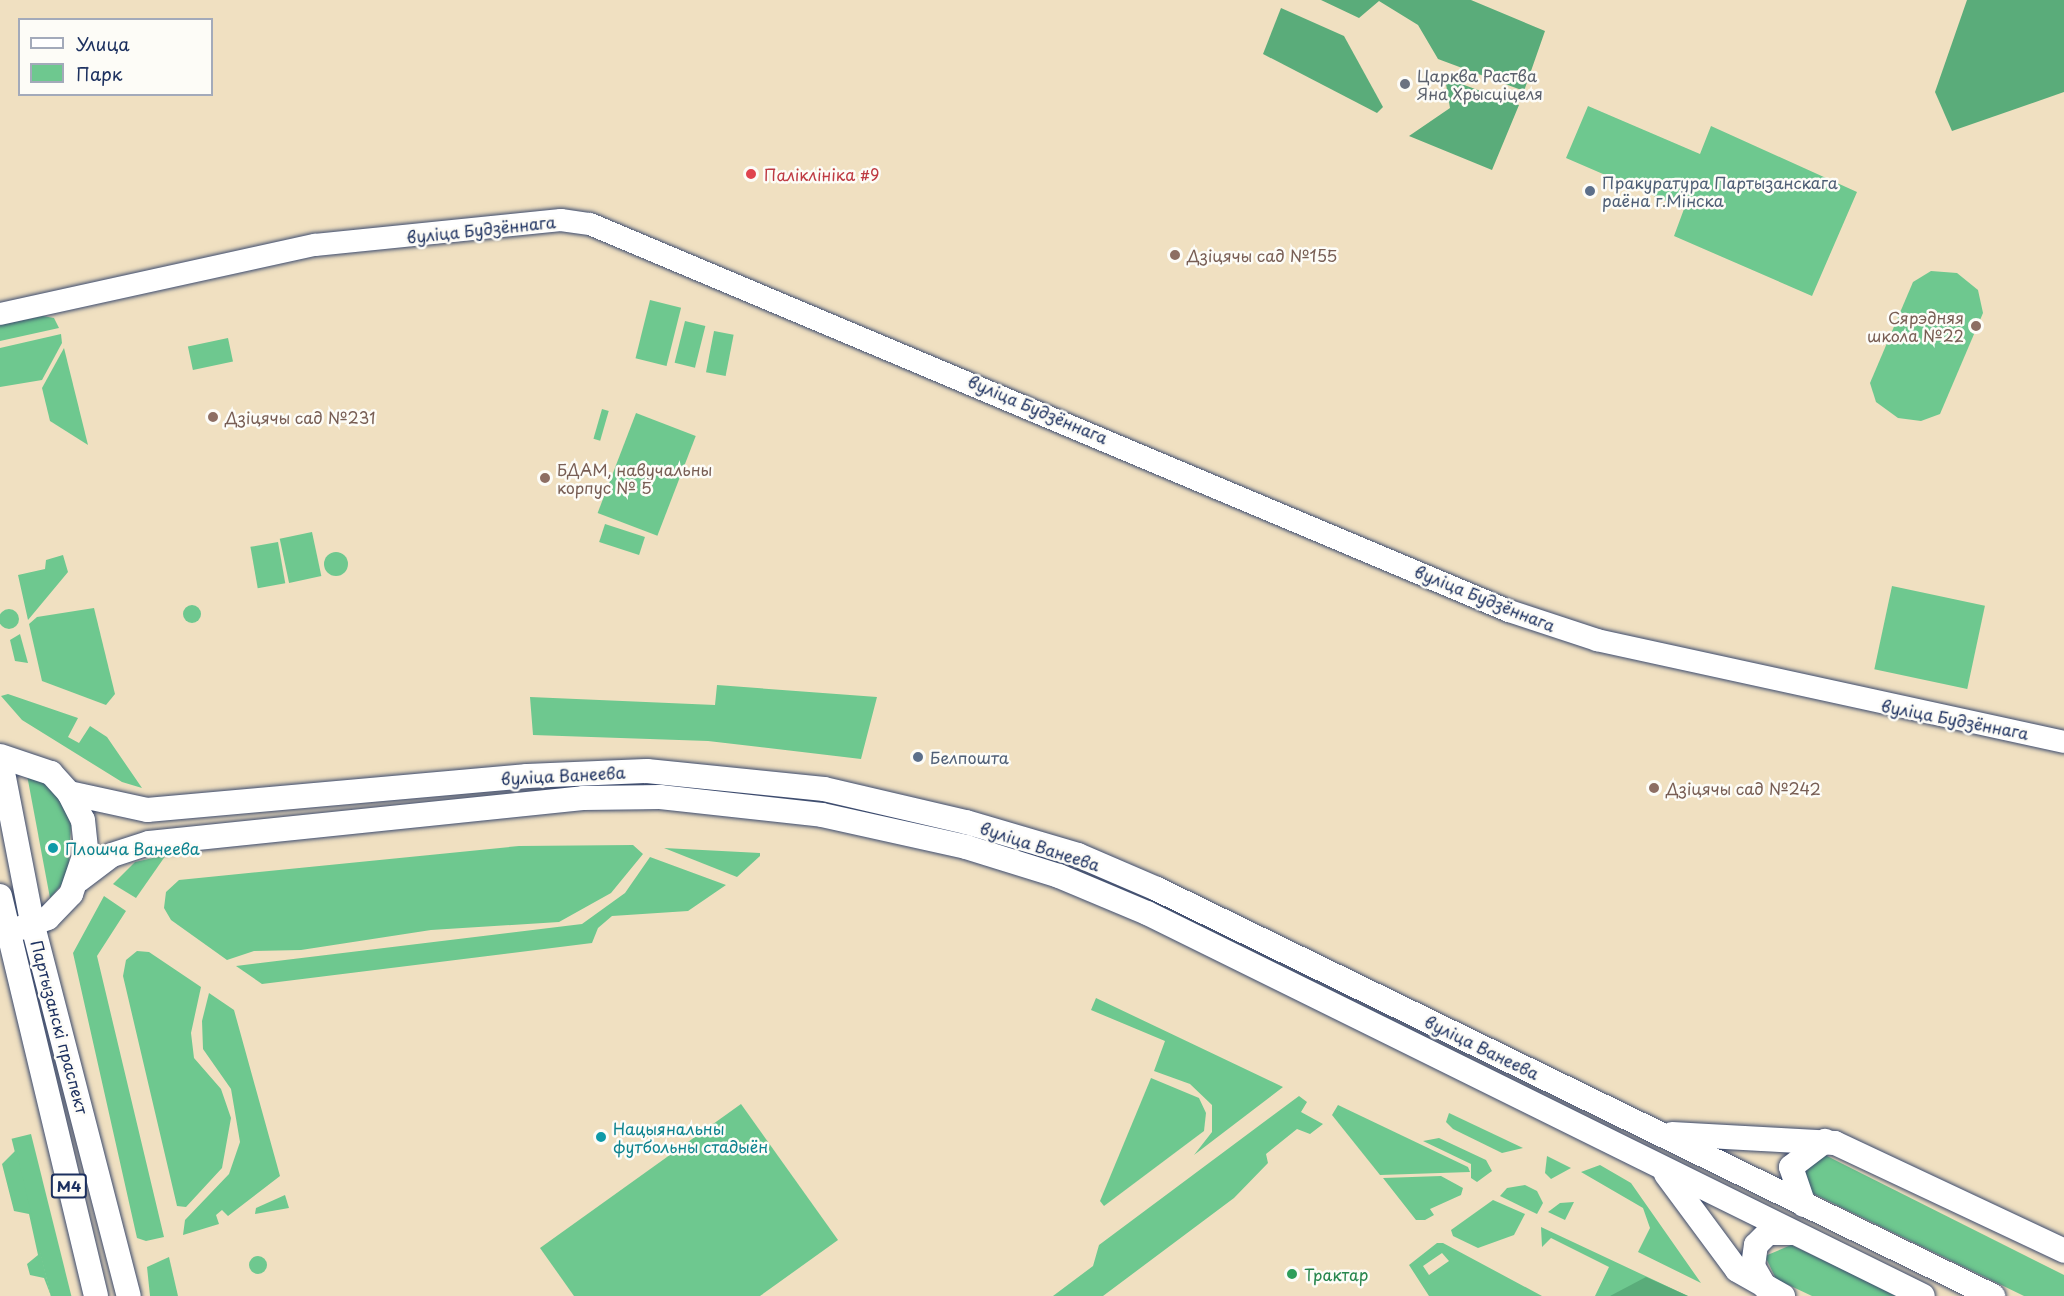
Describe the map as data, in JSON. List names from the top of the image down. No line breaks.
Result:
{"streets":{"main road":["вуліца Ванеева","Партызанскі праспект","М4"],"street":["вуліца Будзённага"]},"places":["Царква Раства Яна Хрысціцеля","Паліклініка #9","Пракуратура Партызанскага раёна г.Мінска","Дзіцячы сад №155","Сярэдняя школа №22","Дзіцячы сад №231","БДАМ, навучальны корпус № 5","Белпошта","Дзіцячы сад №242","Плошча Ванеева","Нацыянальны футбольны стадыён","Трактар"],"legend":["Улица","Парк"]}
